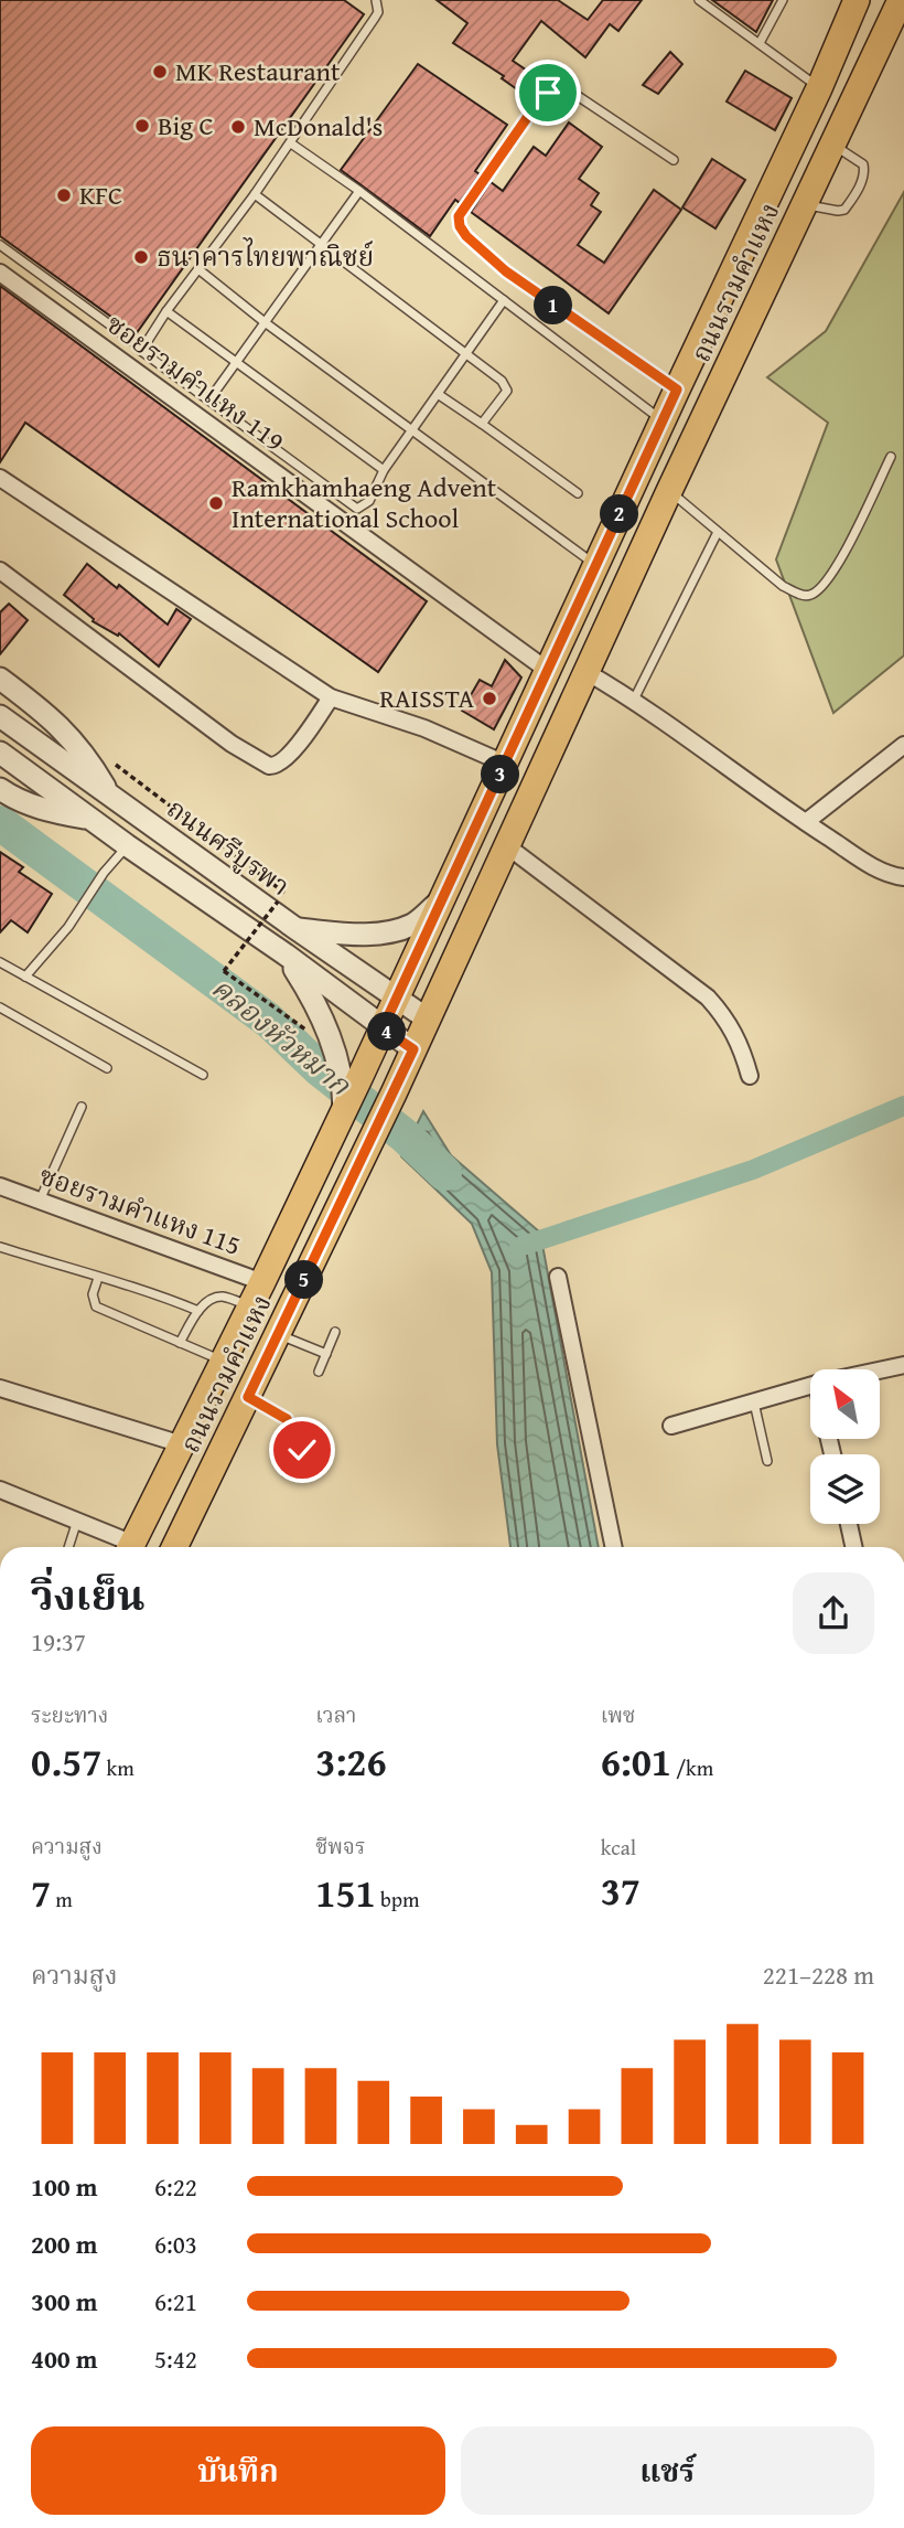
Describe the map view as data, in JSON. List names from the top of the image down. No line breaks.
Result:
{"streets":{"main road":["ถนนรามคำแหง"],"street":["ซอยรามคำแหง 119","ถนนศรีบูรพา","ซอยรามคำแหง 115"]},"crossings":[["ถนนรามคำแหง","ซอยรามคำแหง 119"],["ถนนรามคำแหง","ถนนศรีบูรพา"],["ถนนรามคำแหง","ซอยรามคำแหง 115"]],"water":["คลองหัวหมาก"],"places":["MK Restaurant","Big C","McDonald's","KFC","ธนาคารไทยพาณิชย์","Ramkhamhaeng Advent International School","RAISSTA"],"north":"top left","page":{"pins":["1","2","3","4","5"],"heading":["วิ่งเย็น","19:37"],"stats":[["ระยะทาง","0.57 km"],["เวลา","3:26"],["เพซ","6:01 /km"],["ความสูง","7 m"],["ชีพจร","151 bpm"],["kcal","37"]],"chart":["ความสูง","221–228 m"],"list":[{"name":"100 m","note":"6:22"},{"name":"200 m","note":"6:03"},{"name":"300 m","note":"6:21"},{"name":"400 m","note":"5:42"}],"buttons":["บันทึก","แชร์"]}}
